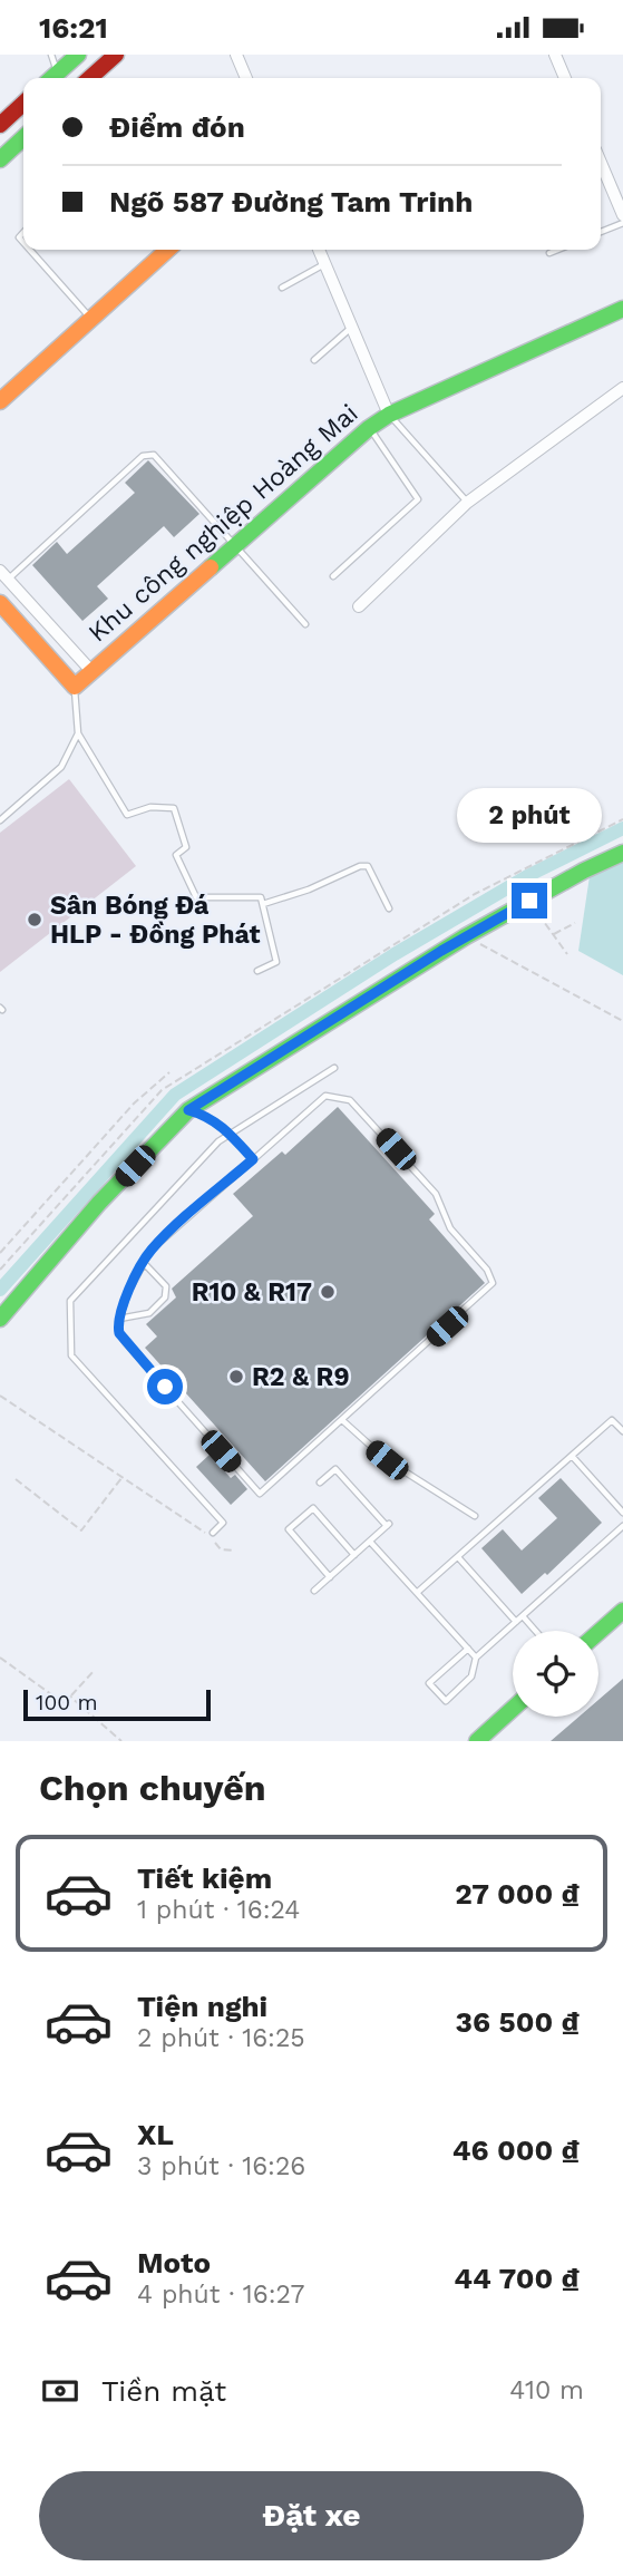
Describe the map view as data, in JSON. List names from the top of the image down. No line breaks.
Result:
{"streets":{"street":["Khu công nghiệp Hoàng Mai"]},"places":["Sân Bóng Đá HLP - Đồng Phát","R10 & R17","R2 & R9"],"scale_bar":"100 m","page":{"status":"16:21","banner":["Điểm đón","Ngõ 587 Đường Tam Trinh"],"bubble":"2 phút","scale":"100 m","heading":"Chọn chuyến","list":[{"name":"Tiết kiệm","note":"1 phút · 16:24","value":"27 000 ₫"},{"name":"Tiện nghi","note":"2 phút · 16:25","value":"36 500 ₫"},{"name":"XL","note":"3 phút · 16:26","value":"46 000 ₫"},{"name":"Moto","note":"4 phút · 16:27","value":"44 700 ₫"}],"pay":["Tiền mặt","410 m"],"buttons":"Đặt xe"}}
